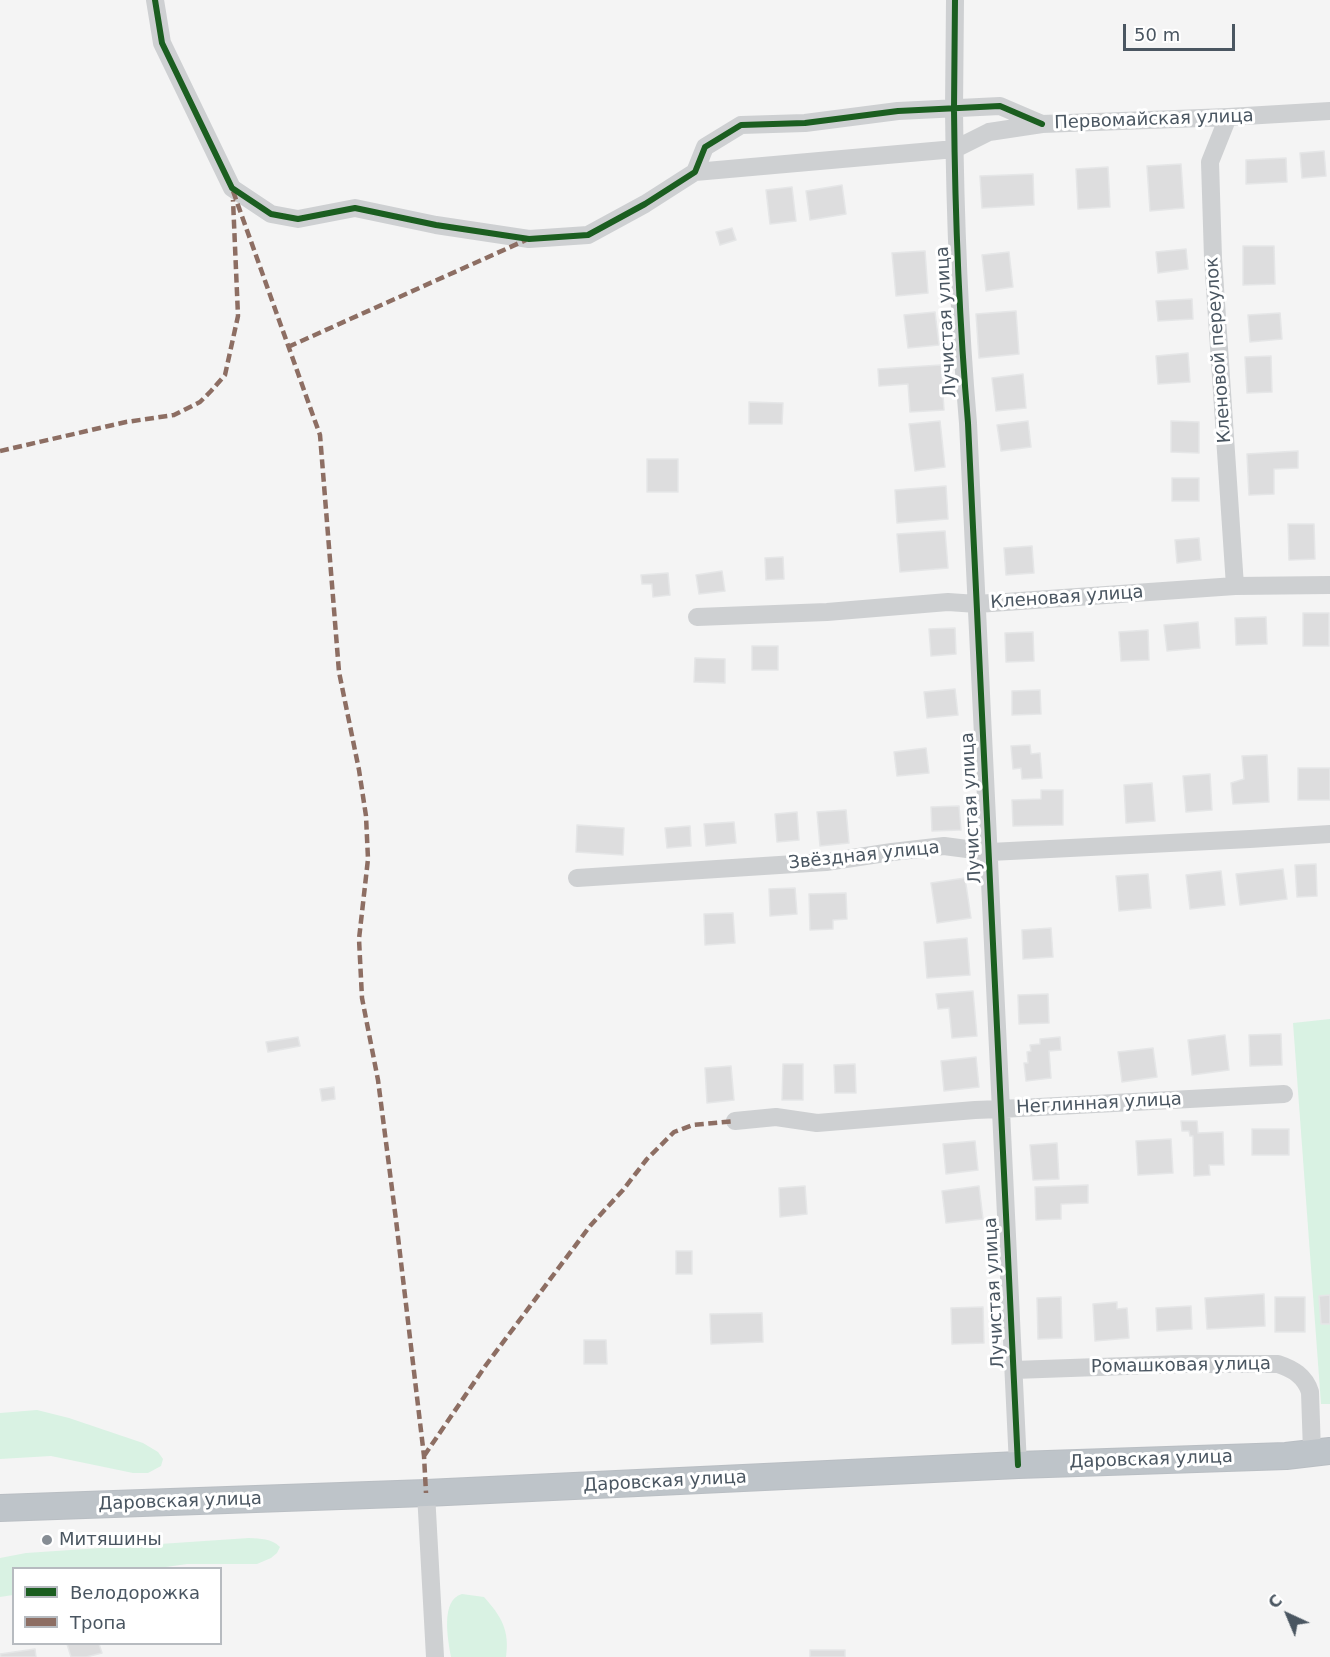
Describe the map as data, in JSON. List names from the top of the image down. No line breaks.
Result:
{"streets":{"highway":["Даровская улица"],"street":["Первомайская улица","Лучистая улица","Кленовой переулок","Кленовая улица","Звёздная улица","Неглинная улица","Ромашковая улица"]},"crossings":[["Первомайская улица","Лучистая улица"],["Первомайская улица","Кленовой переулок"],["Лучистая улица","Кленовая улица"],["Лучистая улица","Звёздная улица"],["Лучистая улица","Неглинная улица"],["Лучистая улица","Ромашковая улица"],["Лучистая улица","Даровская улица"],["Кленовой переулок","Кленовая улица"],["Ромашковая улица","Даровская улица"]],"places":["Митяшины"],"legend":["Велодорожка","Тропа"],"scale_bar":"50 m","north":"top left"}
